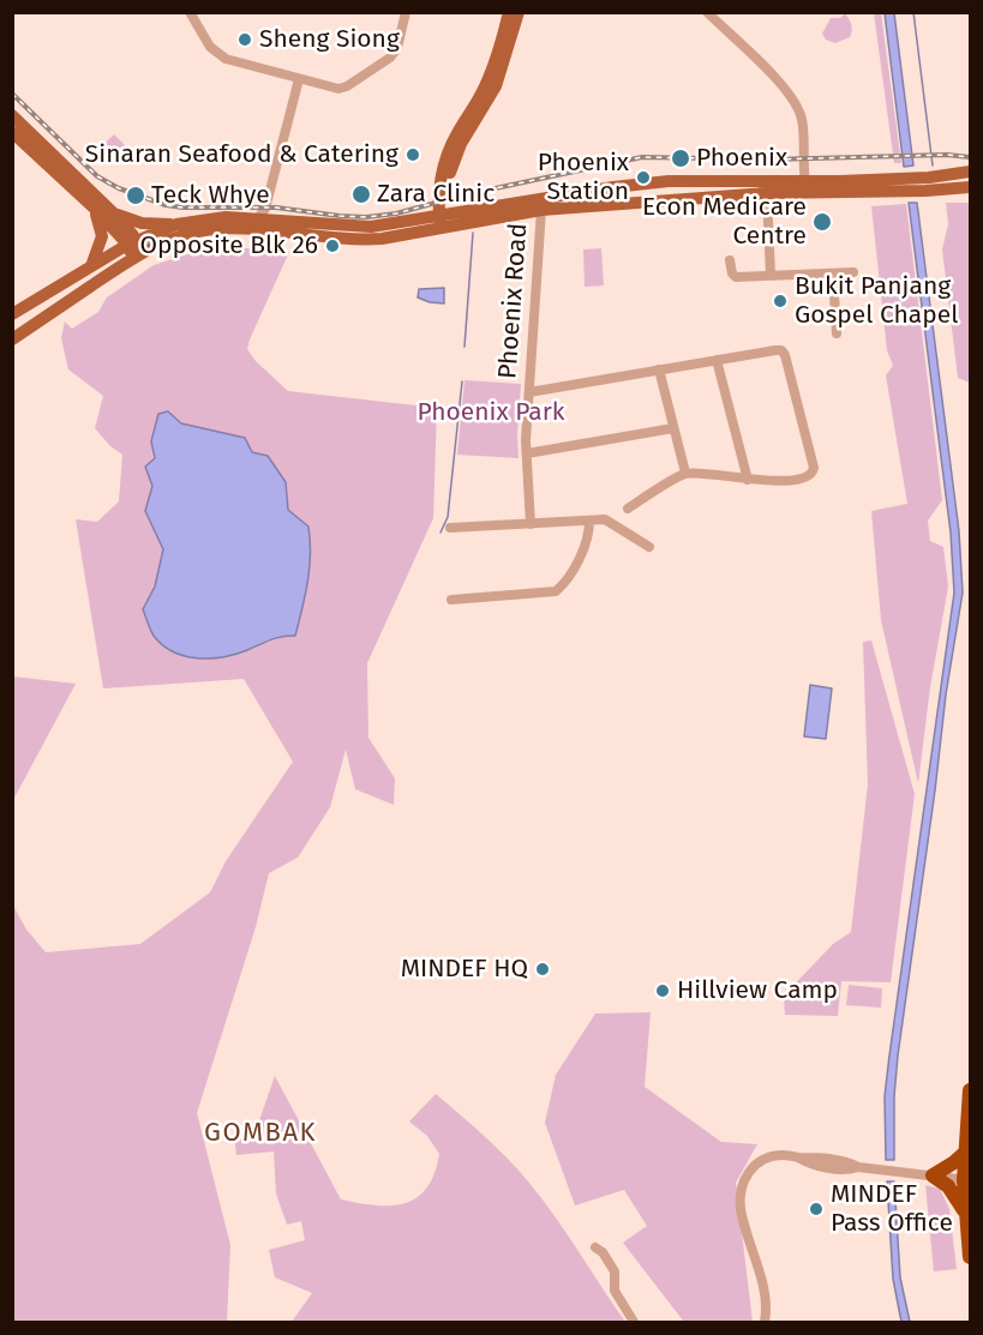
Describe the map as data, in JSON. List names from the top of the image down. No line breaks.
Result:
{"streets":{"street":["Phoenix Road"]},"districts":["GOMBAK"],"parks":["Phoenix Park"],"places":["Sheng Siong","Sinaran Seafood & Catering","Phoenix","Phoenix Station","Zara Clinic","Teck Whye","Econ Medicare Centre","Opposite Blk 26","Bukit Panjang Gospel Chapel","MINDEF HQ","Hillview Camp","MINDEF Pass Office"]}
